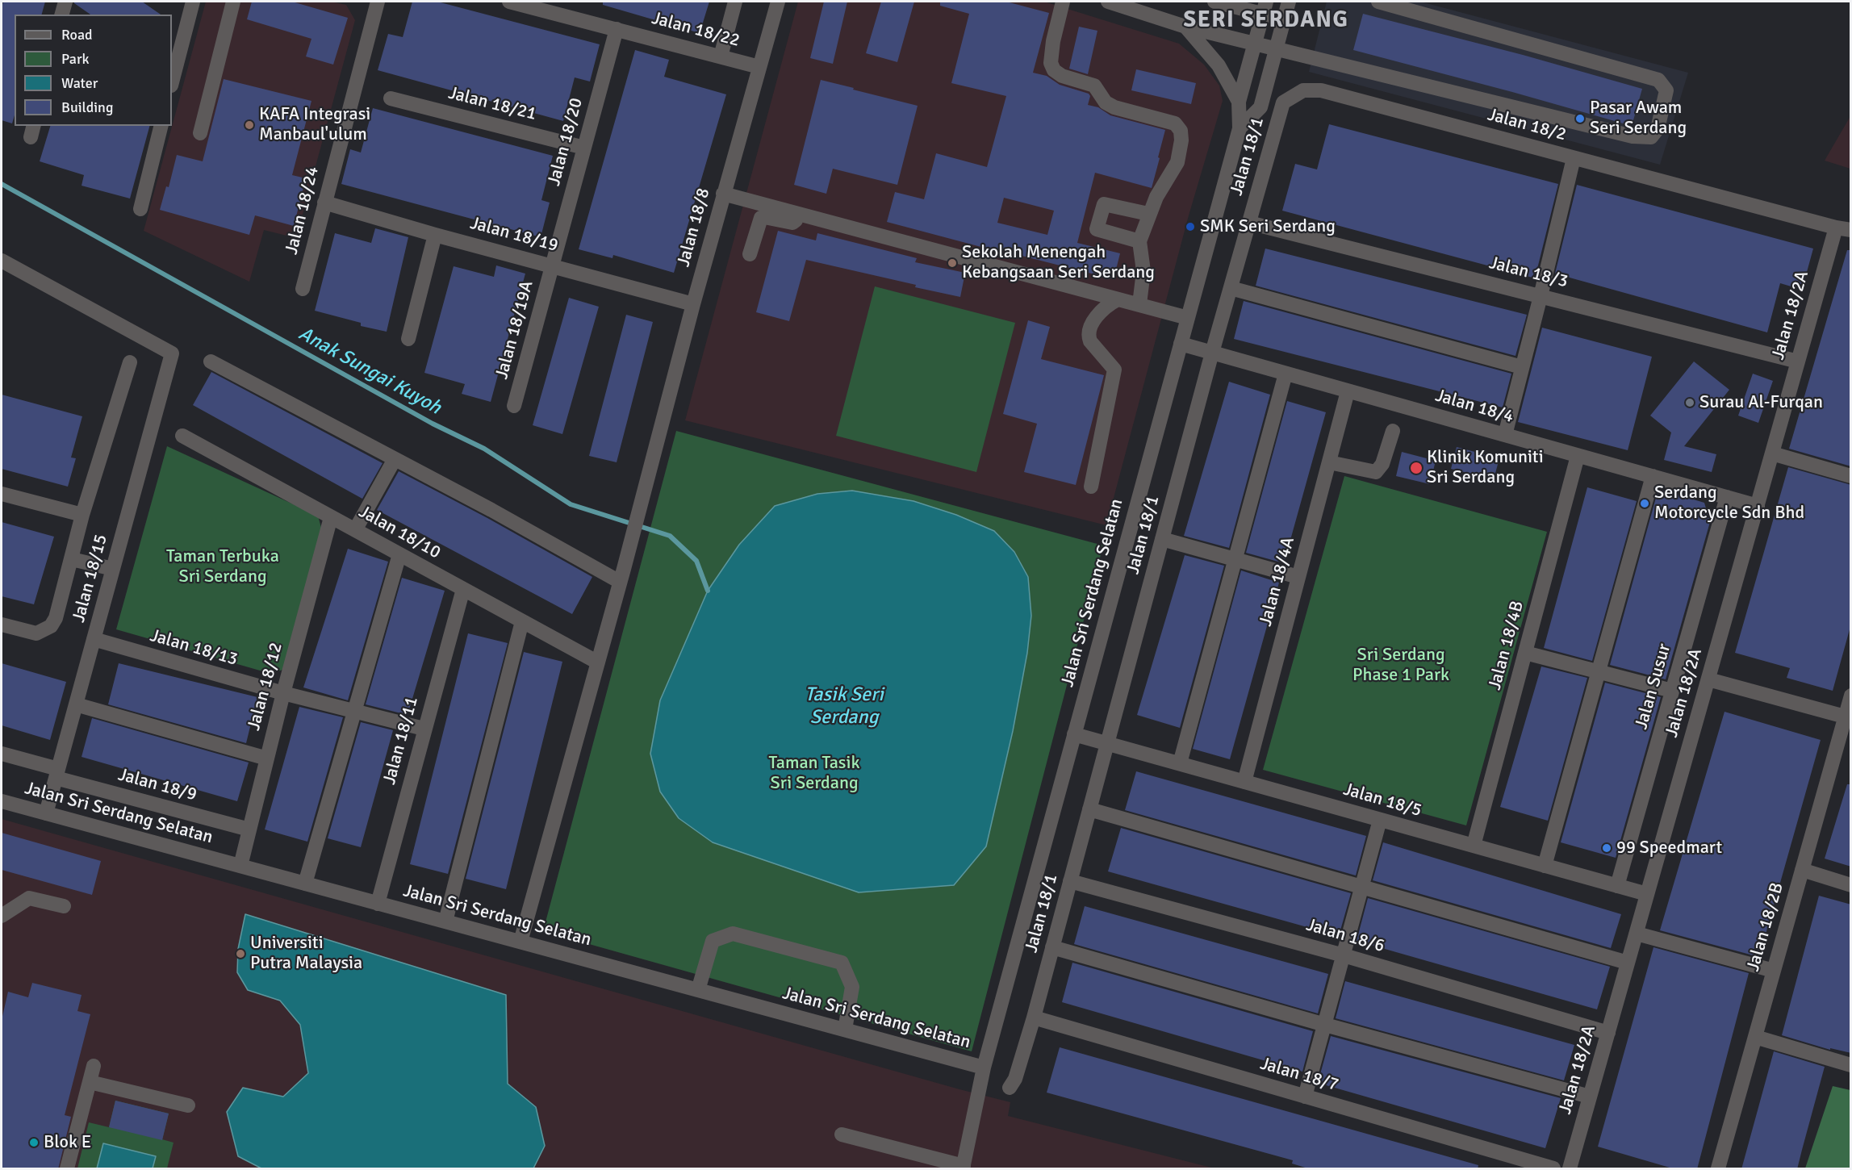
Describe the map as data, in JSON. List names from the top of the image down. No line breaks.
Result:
{"streets":{"street":["Jalan 18/22","Jalan 18/21","Jalan 18/2","Jalan 18/20","Jalan 18/1","Jalan 18/24","Jalan 18/8","Jalan 18/19","Jalan 18/3","Jalan 18/2A","Jalan 18/19A","Jalan 18/4","Jalan 18/10","Jalan 18/15","Jalan 18/4A","Jalan Sri Serdang Selatan","Jalan 18/4B","Jalan 18/13","Jalan 18/12","Jalan Susur","Jalan 18/11","Jalan 18/9","Jalan 18/5","Jalan 18/2B","Jalan 18/6","Jalan 18/7"]},"crossings":[["Jalan 18/22","Jalan 18/20"],["Jalan 18/22","Jalan 18/8"],["Jalan 18/21","Jalan 18/20"],["Jalan 18/2","Jalan 18/1"],["Jalan 18/2","Jalan 18/2A"],["Jalan 18/20","Jalan 18/19"],["Jalan 18/20","Jalan 18/19A"],["Jalan 18/1","Jalan 18/3"],["Jalan 18/1","Jalan 18/4"],["Jalan 18/1","Jalan 18/5"],["Jalan 18/1","Jalan 18/6"],["Jalan 18/1","Jalan 18/7"],["Jalan 18/24","Jalan 18/19"],["Jalan 18/8","Jalan 18/19"],["Jalan 18/8","Jalan 18/10"],["Jalan 18/8","Jalan Sri Serdang Selatan"],["Jalan 18/19","Jalan 18/19A"],["Jalan 18/3","Jalan 18/2A"],["Jalan 18/2A","Jalan 18/4"],["Jalan 18/2A","Jalan 18/5"],["Jalan 18/2A","Jalan 18/6"],["Jalan 18/4","Jalan 18/4A"],["Jalan 18/4","Jalan Sri Serdang Selatan"],["Jalan 18/4","Jalan 18/4B"],["Jalan 18/4","Jalan Susur"],["Jalan 18/10","Jalan 18/12"],["Jalan 18/10","Jalan 18/11"],["Jalan 18/15","Jalan Sri Serdang Selatan"],["Jalan 18/15","Jalan 18/13"],["Jalan 18/15","Jalan 18/9"],["Jalan 18/4A","Jalan 18/5"],["Jalan Sri Serdang Selatan","Jalan 18/12"],["Jalan Sri Serdang Selatan","Jalan 18/11"],["Jalan Sri Serdang Selatan","Jalan 18/5"],["Jalan 18/4B","Jalan 18/5"],["Jalan 18/13","Jalan 18/12"],["Jalan 18/13","Jalan 18/11"],["Jalan 18/12","Jalan 18/9"],["Jalan Susur","Jalan 18/5"]],"districts":["SERI SERDANG"],"water":["Anak Sungai Kuyoh","Tasik Seri Serdang"],"parks":["Taman Terbuka Sri Serdang","Sri Serdang Phase 1 Park","Taman Tasik Sri Serdang"],"places":["Pasar Awam Seri Serdang","KAFA Integrasi Manbaul'ulum","SMK Seri Serdang","Sekolah Menengah Kebangsaan Seri Serdang","Surau Al-Furqan","Klinik Komuniti Sri Serdang","Serdang Motorcycle Sdn Bhd","99 Speedmart","Universiti Putra Malaysia","Blok E"],"legend":["Road","Park","Water","Building"]}
